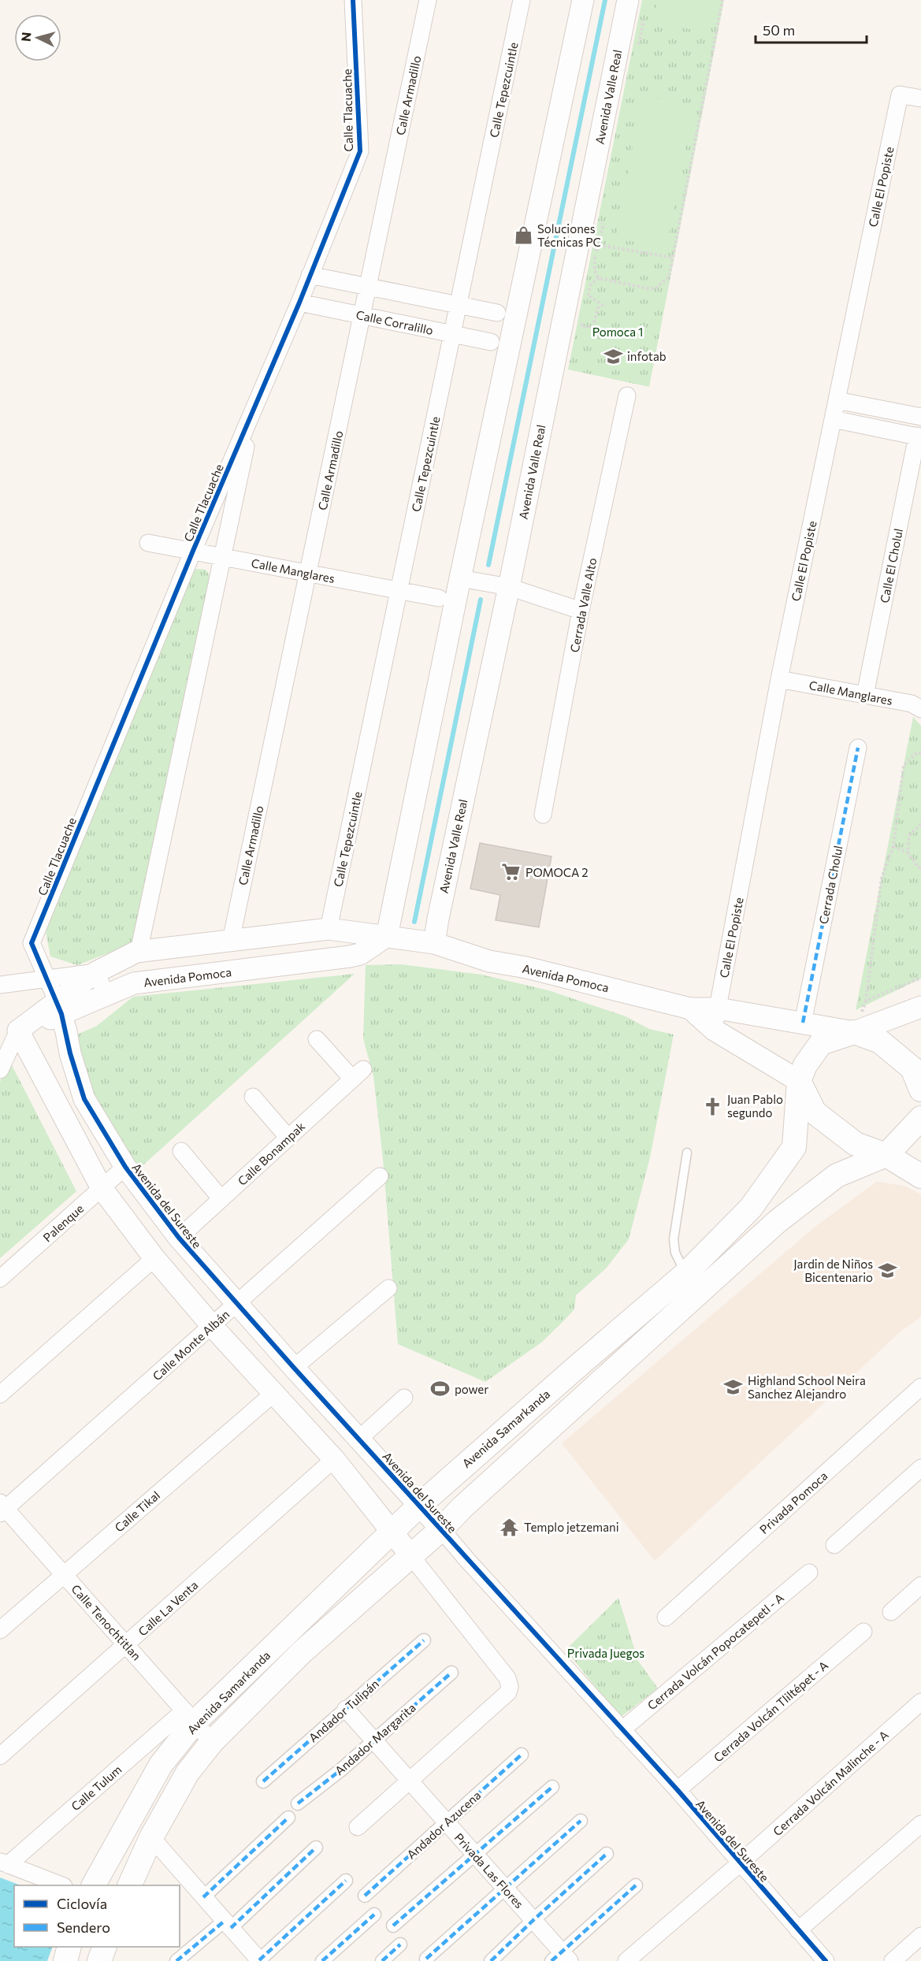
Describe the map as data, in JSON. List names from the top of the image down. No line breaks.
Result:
{"streets":{"main road":["Avenida Pomoca","Avenida Samarkanda"],"street":["Calle Tepezcuintle","Calle Armadillo","Avenida Valle Real","Calle Tlacuache","Calle El Popiste","Calle Corralillo","Calle El Cholul","Calle Manglares","Cerrada Valle Alto","Cerrada Cholul","Calle Bonampak","Avenida del Sureste","Palenque","Calle Monte Albán","Privada Pomoca","Calle Tikal","Calle La Venta","Calle Tenochtitlan","Cerrada Volcán Popocatepetl - A","Andador Tulipán","Cerrada Volcán Tliltépet - A","Andador Margarita","Cerrada Volcán Malinche - A","Calle Tulum","Andador Azucena","Privada Las Flores"]},"crossings":[["Calle Tepezcuintle","Calle Corralillo"],["Calle Tepezcuintle","Calle Manglares"],["Calle Tepezcuintle","Avenida Pomoca"],["Calle Armadillo","Calle Corralillo"],["Calle Armadillo","Calle Manglares"],["Calle Armadillo","Avenida Pomoca"],["Avenida Valle Real","Avenida Pomoca"],["Calle Tlacuache","Calle Corralillo"],["Calle Tlacuache","Calle Manglares"],["Calle Tlacuache","Avenida Pomoca"],["Calle Tlacuache","Avenida del Sureste"],["Calle El Popiste","Calle Manglares"],["Calle El Popiste","Avenida Pomoca"],["Calle El Cholul","Calle Manglares"],["Cerrada Cholul","Avenida Pomoca"],["Avenida Pomoca","Avenida del Sureste"],["Avenida Pomoca","Avenida Samarkanda"],["Calle Bonampak","Avenida del Sureste"],["Avenida del Sureste","Palenque"],["Avenida del Sureste","Calle Monte Albán"],["Avenida del Sureste","Avenida Samarkanda"],["Avenida del Sureste","Cerrada Volcán Popocatepetl - A"],["Avenida del Sureste","Cerrada Volcán Tliltépet - A"],["Avenida del Sureste","Cerrada Volcán Malinche - A"],["Calle Monte Albán","Calle Tenochtitlan"],["Avenida Samarkanda","Calle Tenochtitlan"],["Avenida Samarkanda","Calle Tulum"],["Calle Tikal","Calle Tenochtitlan"],["Calle La Venta","Calle Tenochtitlan"],["Calle Tenochtitlan","Calle Tulum"],["Andador Tulipán","Privada Las Flores"],["Andador Margarita","Privada Las Flores"],["Andador Azucena","Privada Las Flores"]],"parks":["Pomoca 1","Privada Juegos"],"places":{"shop":["Soluciones Técnicas PC"],"school or university":["infotab","Jardin de Niños Bicentenario","Highland School Neira Sanchez Alejandro"],"supermarket":["POMOCA 2"],"church":["Juan Pablo segundo"],"sports":["power"],"temple":["Templo jetzemani"]},"legend":["Ciclovía","Sendero"],"scale_bar":"50 m","north":"left"}
